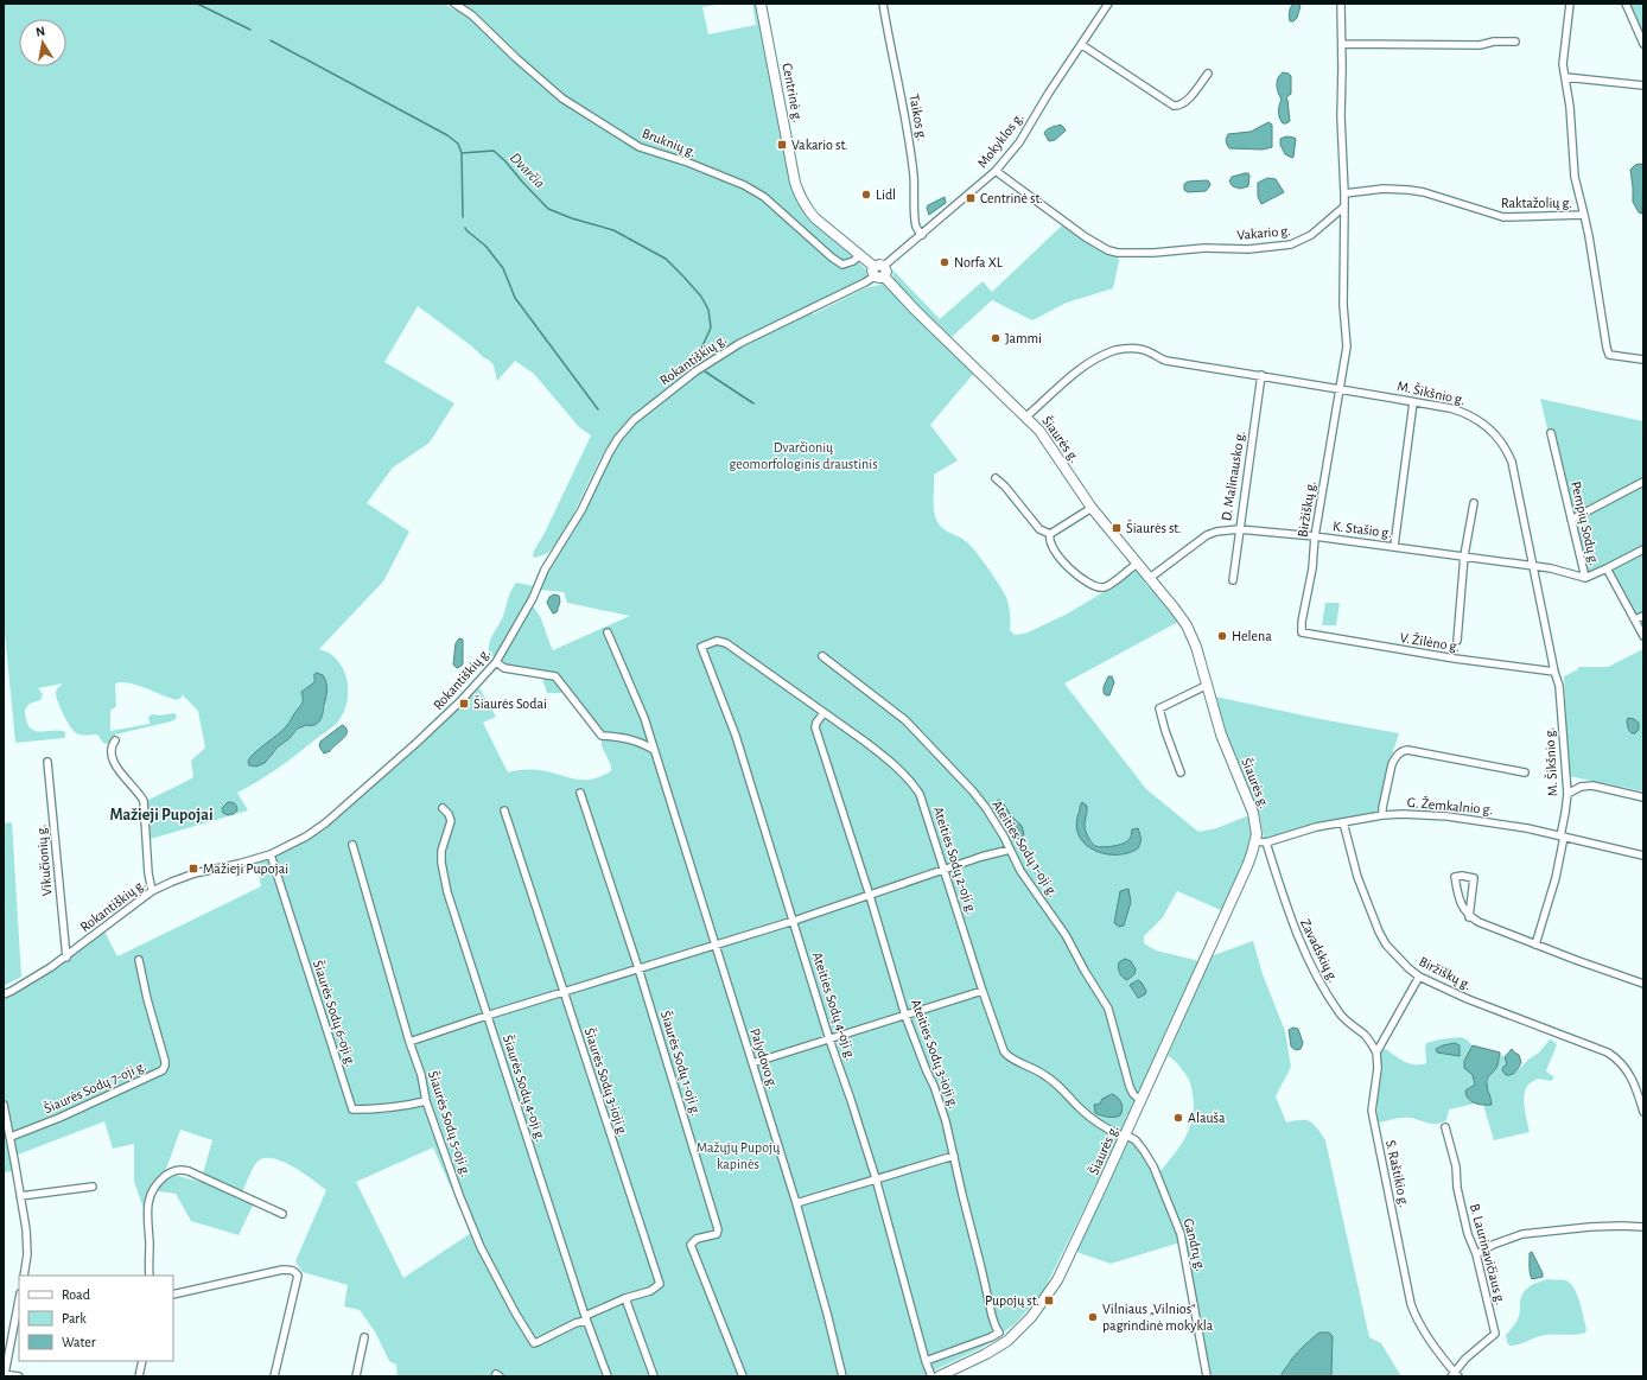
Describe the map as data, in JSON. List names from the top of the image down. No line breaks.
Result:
{"streets":{"main road":["Centrinė g.","Šiaurės g."],"street":["Taikos g.","Mokyklos g.","Bruknių g.","Raktažolių g.","Vakario g.","Rokantiškių g.","M. Šikšnio g.","D. Malinausko g.","Biržiškų g.","Pempių Sodų g.","K. Stašio g.","V. Žilėno g.","G. Žemkalnio g.","Ateities Sodų 1-oji g.","Vikučionių g.","Ateities Sodų 2-oji g.","Zavadskių g.","Ateities Sodų 4-oji g.","Šiaurės Sodų 6-oji g.","Ateities Sodų 3-ioji g.","Palydovo g.","Šiaurės Sodų 1-oji g.","Šiaurės Sodų 3-ioji g.","Šiaurės Sodų 7-oji g.","Šiaurės Sodų 4-oji g.","Šiaurės Sodų 5-oji g.","S. Raštikio g.","Gandrų g.","B. Laurinavičiaus g."]},"crossings":[["Centrinė g.","Mokyklos g."],["Centrinė g.","Bruknių g."],["Centrinė g.","Rokantiškių g."],["Centrinė g.","Šiaurės g."],["Taikos g.","Mokyklos g."],["Mokyklos g.","Vakario g."],["Mokyklos g.","Rokantiškių g."],["Mokyklos g.","Šiaurės g."],["Vakario g.","Biržiškų g."],["Rokantiškių g.","Šiaurės g."],["Rokantiškių g.","Vikučionių g."],["Rokantiškių g.","Šiaurės Sodų 6-oji g."],["M. Šikšnio g.","Šiaurės g."],["M. Šikšnio g.","D. Malinausko g."],["M. Šikšnio g.","Biržiškų g."],["M. Šikšnio g.","K. Stašio g."],["M. Šikšnio g.","V. Žilėno g."],["M. Šikšnio g.","G. Žemkalnio g."],["Šiaurės g.","K. Stašio g."],["Šiaurės g.","G. Žemkalnio g."],["Šiaurės g.","Ateities Sodų 1-oji g."],["Šiaurės g.","Ateities Sodų 2-oji g."],["Šiaurės g.","Ateities Sodų 3-ioji g."],["Šiaurės g.","Gandrų g."],["D. Malinausko g.","K. Stašio g."],["Biržiškų g.","K. Stašio g."],["Biržiškų g.","V. Žilėno g."],["Biržiškų g.","G. Žemkalnio g."],["Biržiškų g.","S. Raštikio g."],["Pempių Sodų g.","K. Stašio g."],["G. Žemkalnio g.","Zavadskių g."],["Ateities Sodų 2-oji g.","Ateities Sodų 4-oji g."],["Ateities Sodų 2-oji g.","Ateities Sodų 3-ioji g."],["Ateities Sodų 2-oji g.","Gandrų g."],["Zavadskių g.","S. Raštikio g."],["Šiaurės Sodų 6-oji g.","Šiaurės Sodų 5-oji g."],["Šiaurės Sodų 3-ioji g.","Šiaurės Sodų 4-oji g."],["Šiaurės Sodų 3-ioji g.","Šiaurės Sodų 5-oji g."],["Šiaurės Sodų 4-oji g.","Šiaurės Sodų 5-oji g."],["S. Raštikio g.","B. Laurinavičiaus g."]],"districts":["Mažieji Pupojai"],"water":["Dvarčia"],"parks":["Dvarčionių geomorfologinis draustinis","Mažųjų Pupojų kapinės"],"places":{"transit":["Vakario st.","Centrinė st.","Šiaurės st.","Šiaurės Sodai","Mažieji Pupojai","Pupojų st."],"other":["Lidl","Norfa XL","Jammi","Helena","Alauša","Vilniaus „Vilnios“ pagrindinė mokykla"]},"legend":["Road","Park","Water"],"north":"top"}
